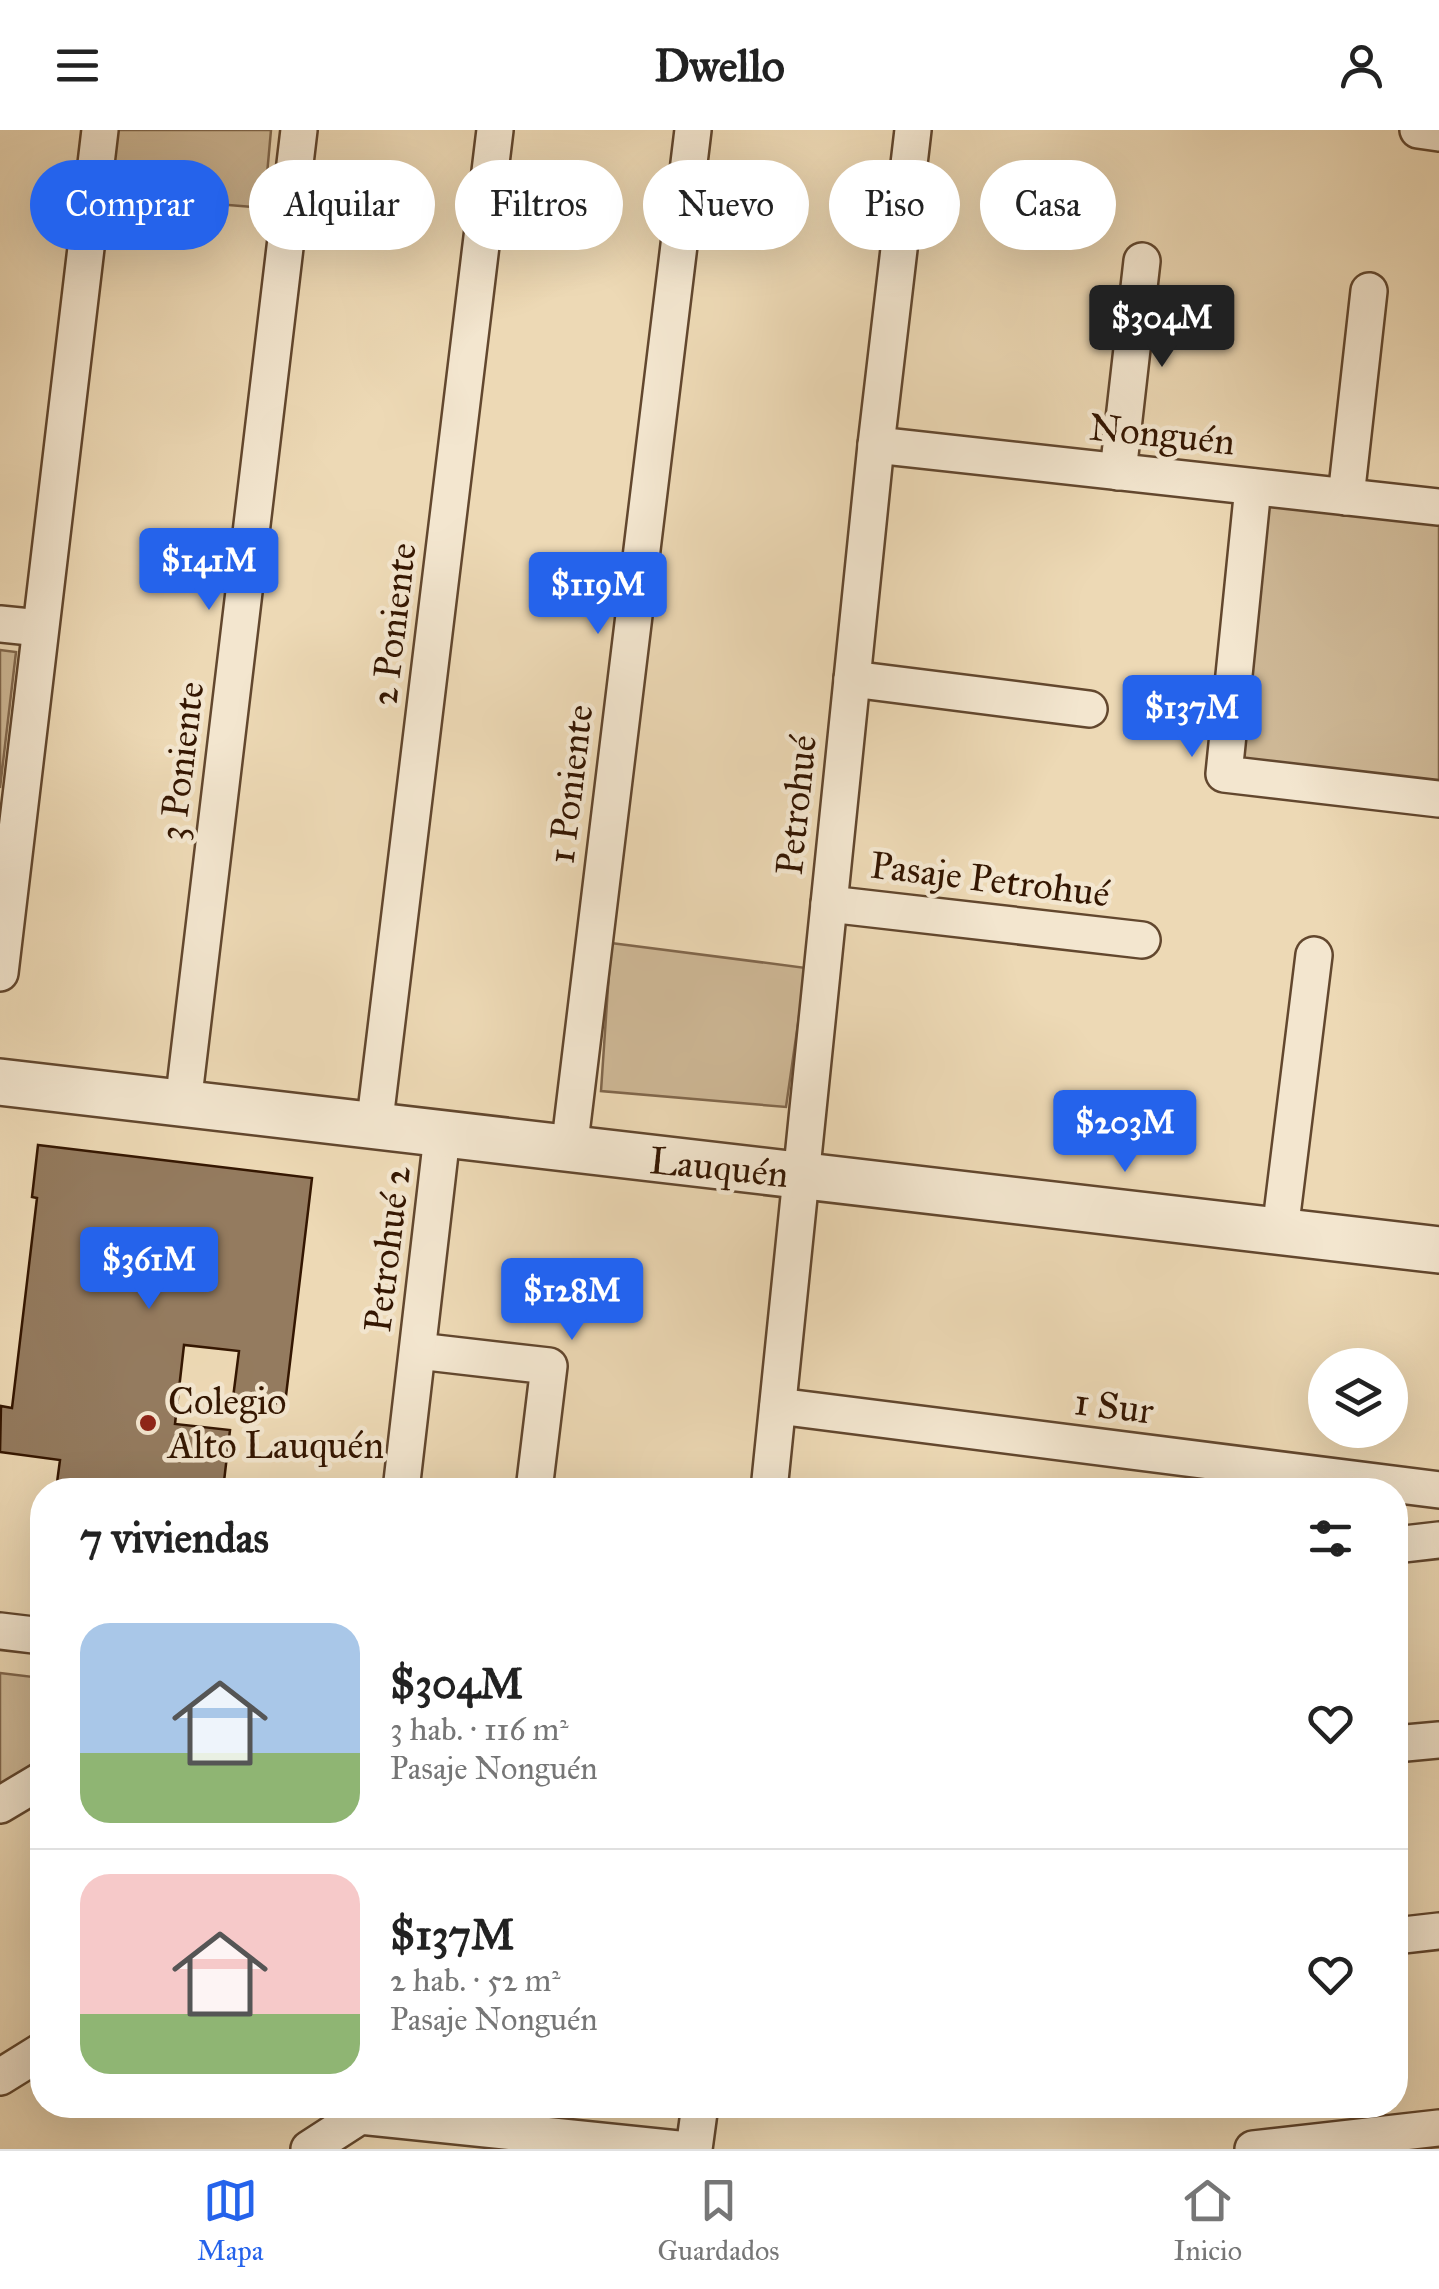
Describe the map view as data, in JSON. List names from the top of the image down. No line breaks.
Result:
{"streets":{"street":["Nonguén","2 Poniente","3 Poniente","1 Poniente","Petrohué","Pasaje Petrohué","Lauquén","Petrohué 2","1 Sur"]},"crossings":[["Nonguén","Petrohué"],["2 Poniente","Lauquén"],["3 Poniente","Lauquén"],["1 Poniente","Lauquén"],["Petrohué","Pasaje Petrohué"],["Petrohué","Lauquén"],["Petrohué","1 Sur"],["Lauquén","Petrohué 2"]],"places":["Colegio Alto Lauquén"],"page":{"header":"Dwello","chip":["Comprar","Alquilar","Filtros","Nuevo","Piso","Casa"],"price":["$304M","$141M","$119M","$137M","$203M","$361M","$128M"],"heading":"7 viviendas","list":[{"name":"$304M","note":"3 hab. · 116 m² · Pasaje Nonguén"},{"name":"$137M","note":"2 hab. · 52 m² · Pasaje Nonguén"}],"tabs":["Mapa","Guardados","Inicio"]}}
